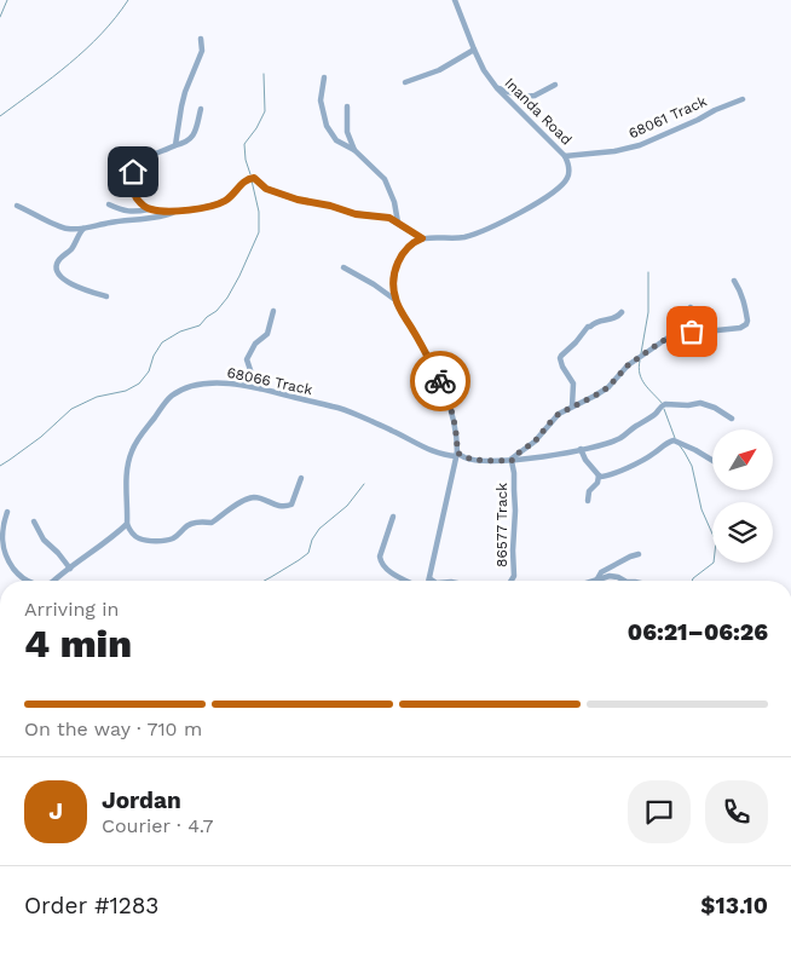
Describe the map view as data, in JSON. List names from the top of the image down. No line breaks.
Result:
{"streets":{"street":["Inanda Road","68061 Track","68066 Track","86577 Track"]},"crossings":[["Inanda Road","68061 Track"],["68066 Track","86577 Track"]],"north":"top right","page":{"heading":["4 min","Arriving in","06:21–06:26"],"panel":["Jordan","Courier · 4.7","Order #1283","$13.10"],"bar":"On the way · 710 m","round":"J"}}
